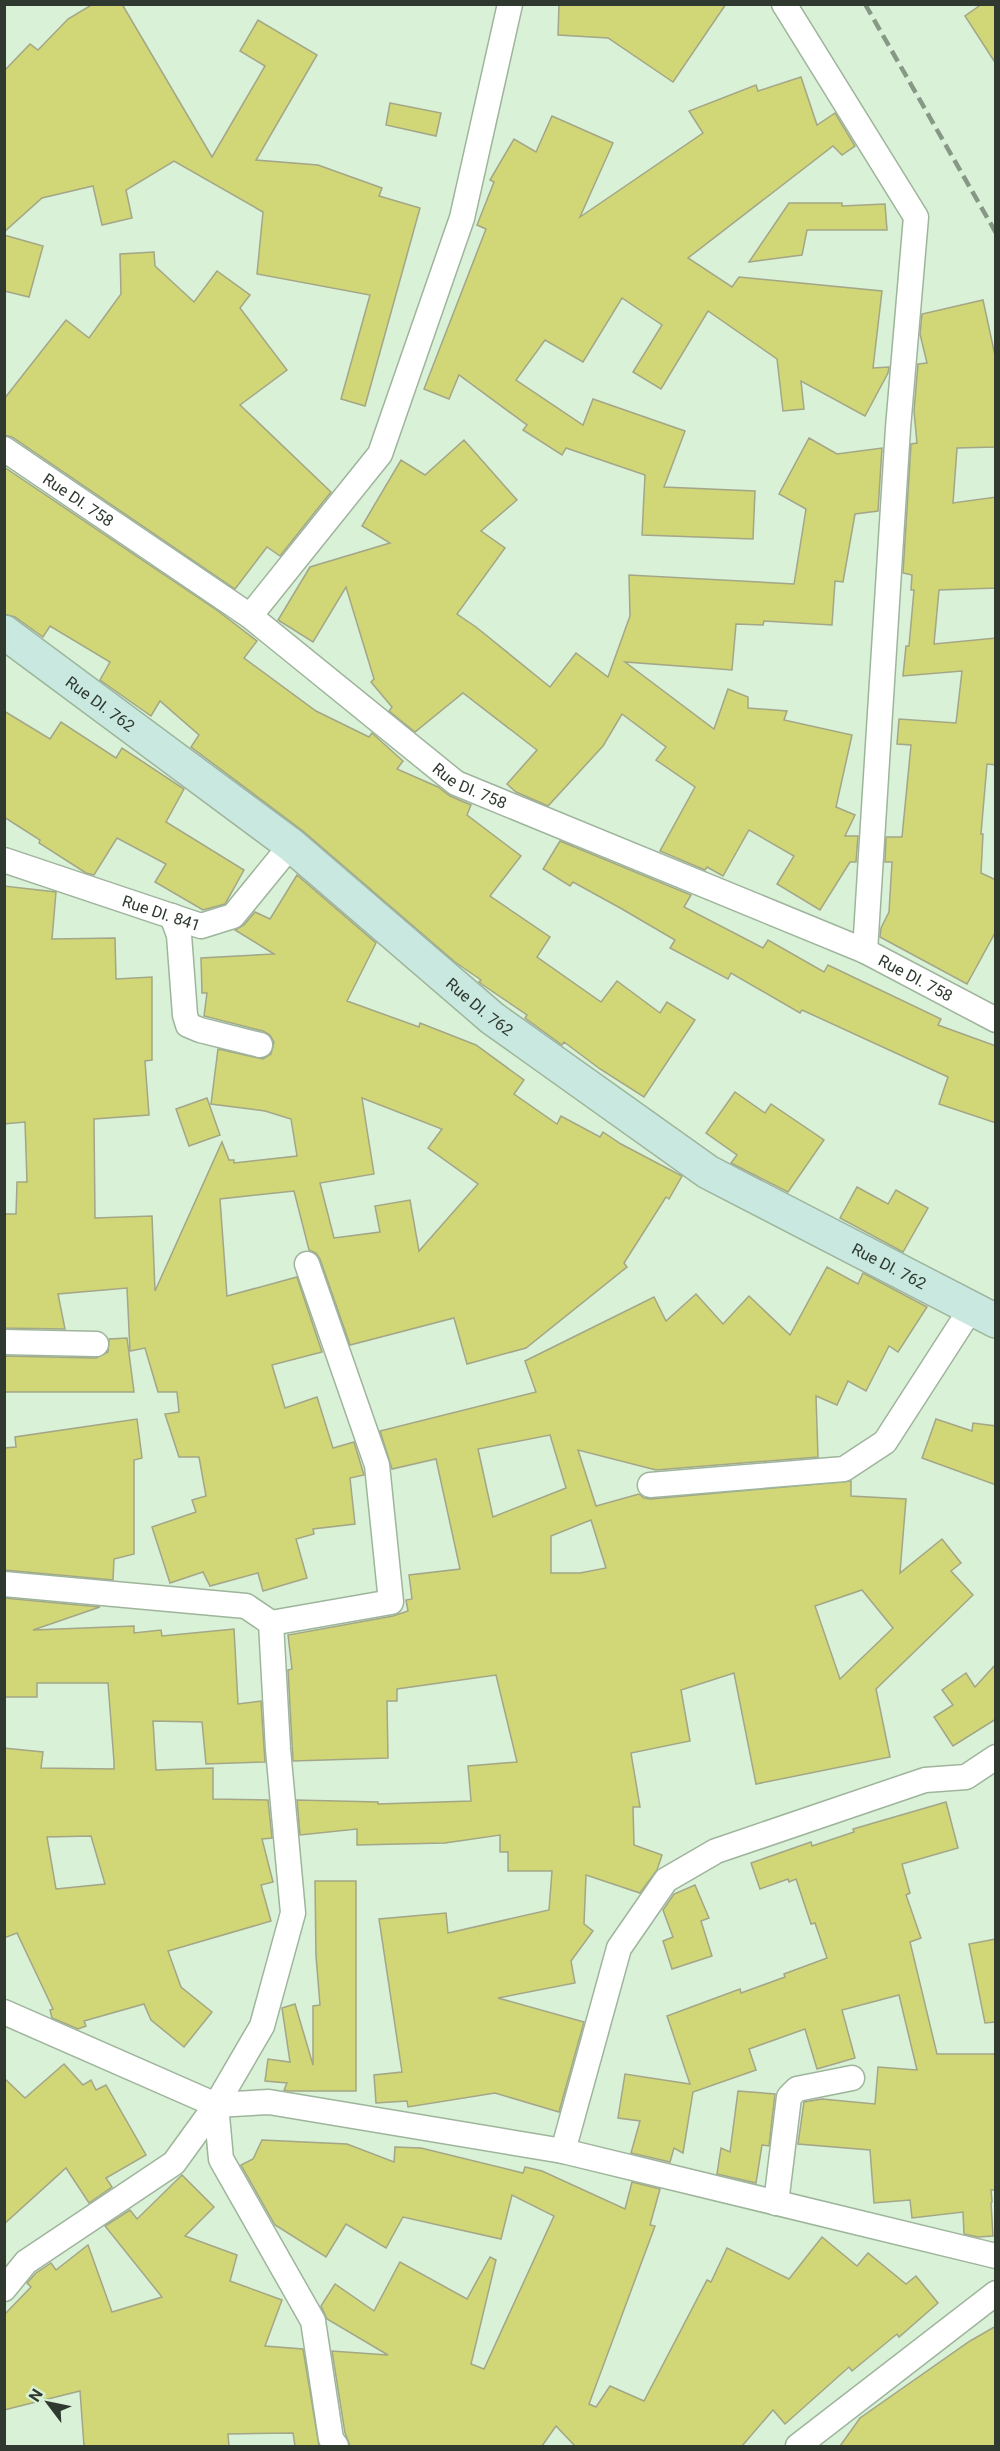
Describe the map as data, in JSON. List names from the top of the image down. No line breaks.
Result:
{"streets":{"street":["Rue DI. 758","Rue DI. 762","Rue DI. 841"]},"crossings":[["Rue DI. 762","Rue DI. 841"]],"north":"top left"}
